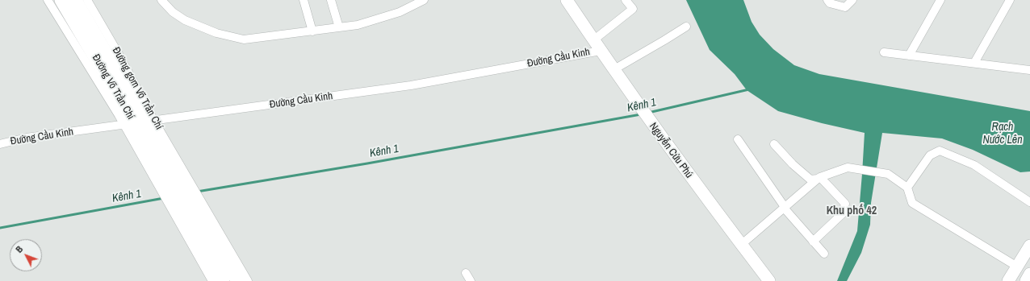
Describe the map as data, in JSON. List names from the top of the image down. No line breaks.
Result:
{"streets":{"highway":["Đường Võ Trần Chí"],"main road":["Nguyễn Cửu Phú"],"street":["Đường Cầu Kinh","Đường gom Võ Trần Chí"]},"crossings":[["Đường Cầu Kinh","Đường Võ Trần Chí"],["Đường Cầu Kinh","Đường gom Võ Trần Chí"],["Đường Cầu Kinh","Nguyễn Cửu Phú"],["Đường Võ Trần Chí","Đường gom Võ Trần Chí"]],"districts":["Khu phố 42"],"water":["Kênh 1","Rạch Nước Lên"],"north":"top left"}
